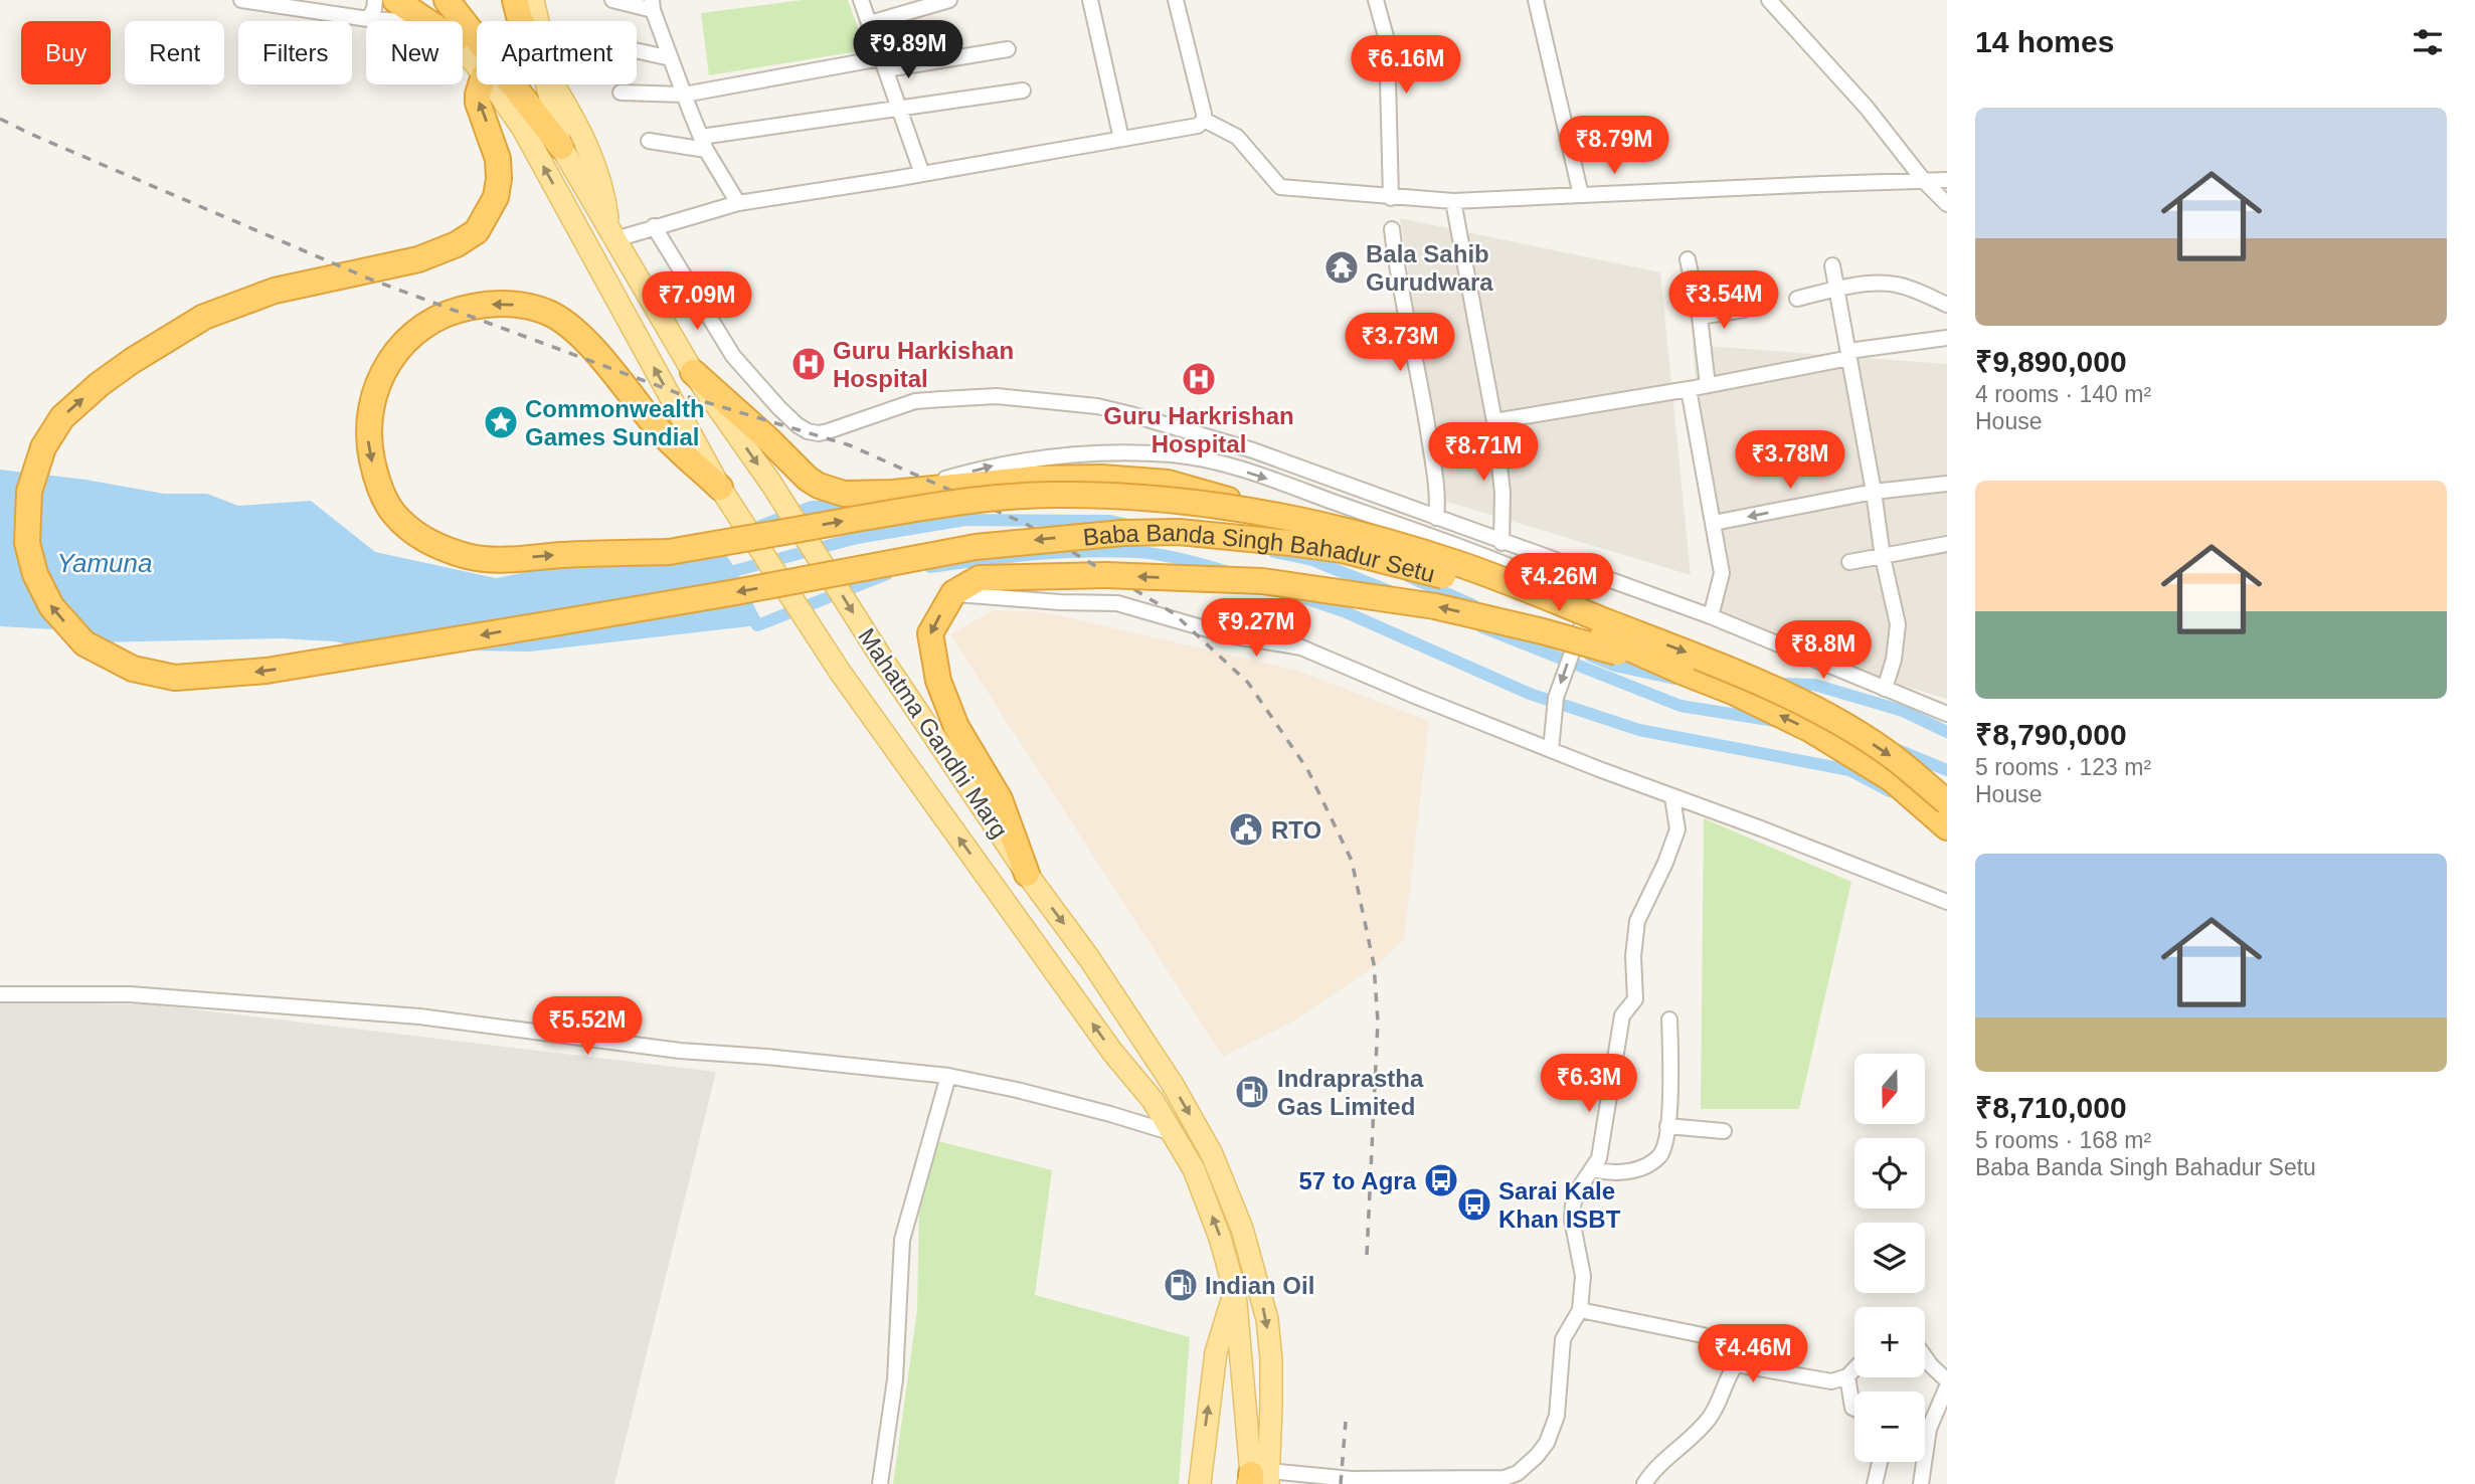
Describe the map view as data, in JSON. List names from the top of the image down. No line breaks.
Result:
{"streets":{"highway":["Baba Banda Singh Bahadur Setu"],"main road":["Mahatma Gandhi Marg"]},"crossings":[["Baba Banda Singh Bahadur Setu","Mahatma Gandhi Marg"]],"water":["Yamuna"],"places":{"temple":["Bala Sahib Gurudwara"],"hospital":["Guru Harkishan Hospital","Guru Harkrishan Hospital"],"place":["Commonwealth Games Sundial"],"public building":["RTO"],"fuel station":["Indraprastha Gas Limited","Indian Oil"],"bus stop":["57 to Agra","Sarai Kale Khan ISBT"]},"north":"bottom","page":{"heading":"14 homes","price":["₹9.89M","₹6.16M","₹8.79M","₹3.54M","₹7.09M","₹3.73M","₹8.71M","₹3.78M","₹4.26M","₹9.27M","₹8.8M","₹5.52M","₹6.3M","₹4.46M"],"chip":["Buy","Rent","Filters","New","Apartment"],"list":[{"name":"₹9,890,000","note":"4 rooms · 140 m² · House"},{"name":"₹8,790,000","note":"5 rooms · 123 m² · House"},{"name":"₹8,710,000","note":"5 rooms · 168 m² · Baba Banda Singh Bahadur Setu"}],"map_buttons":["+","−"]}}
